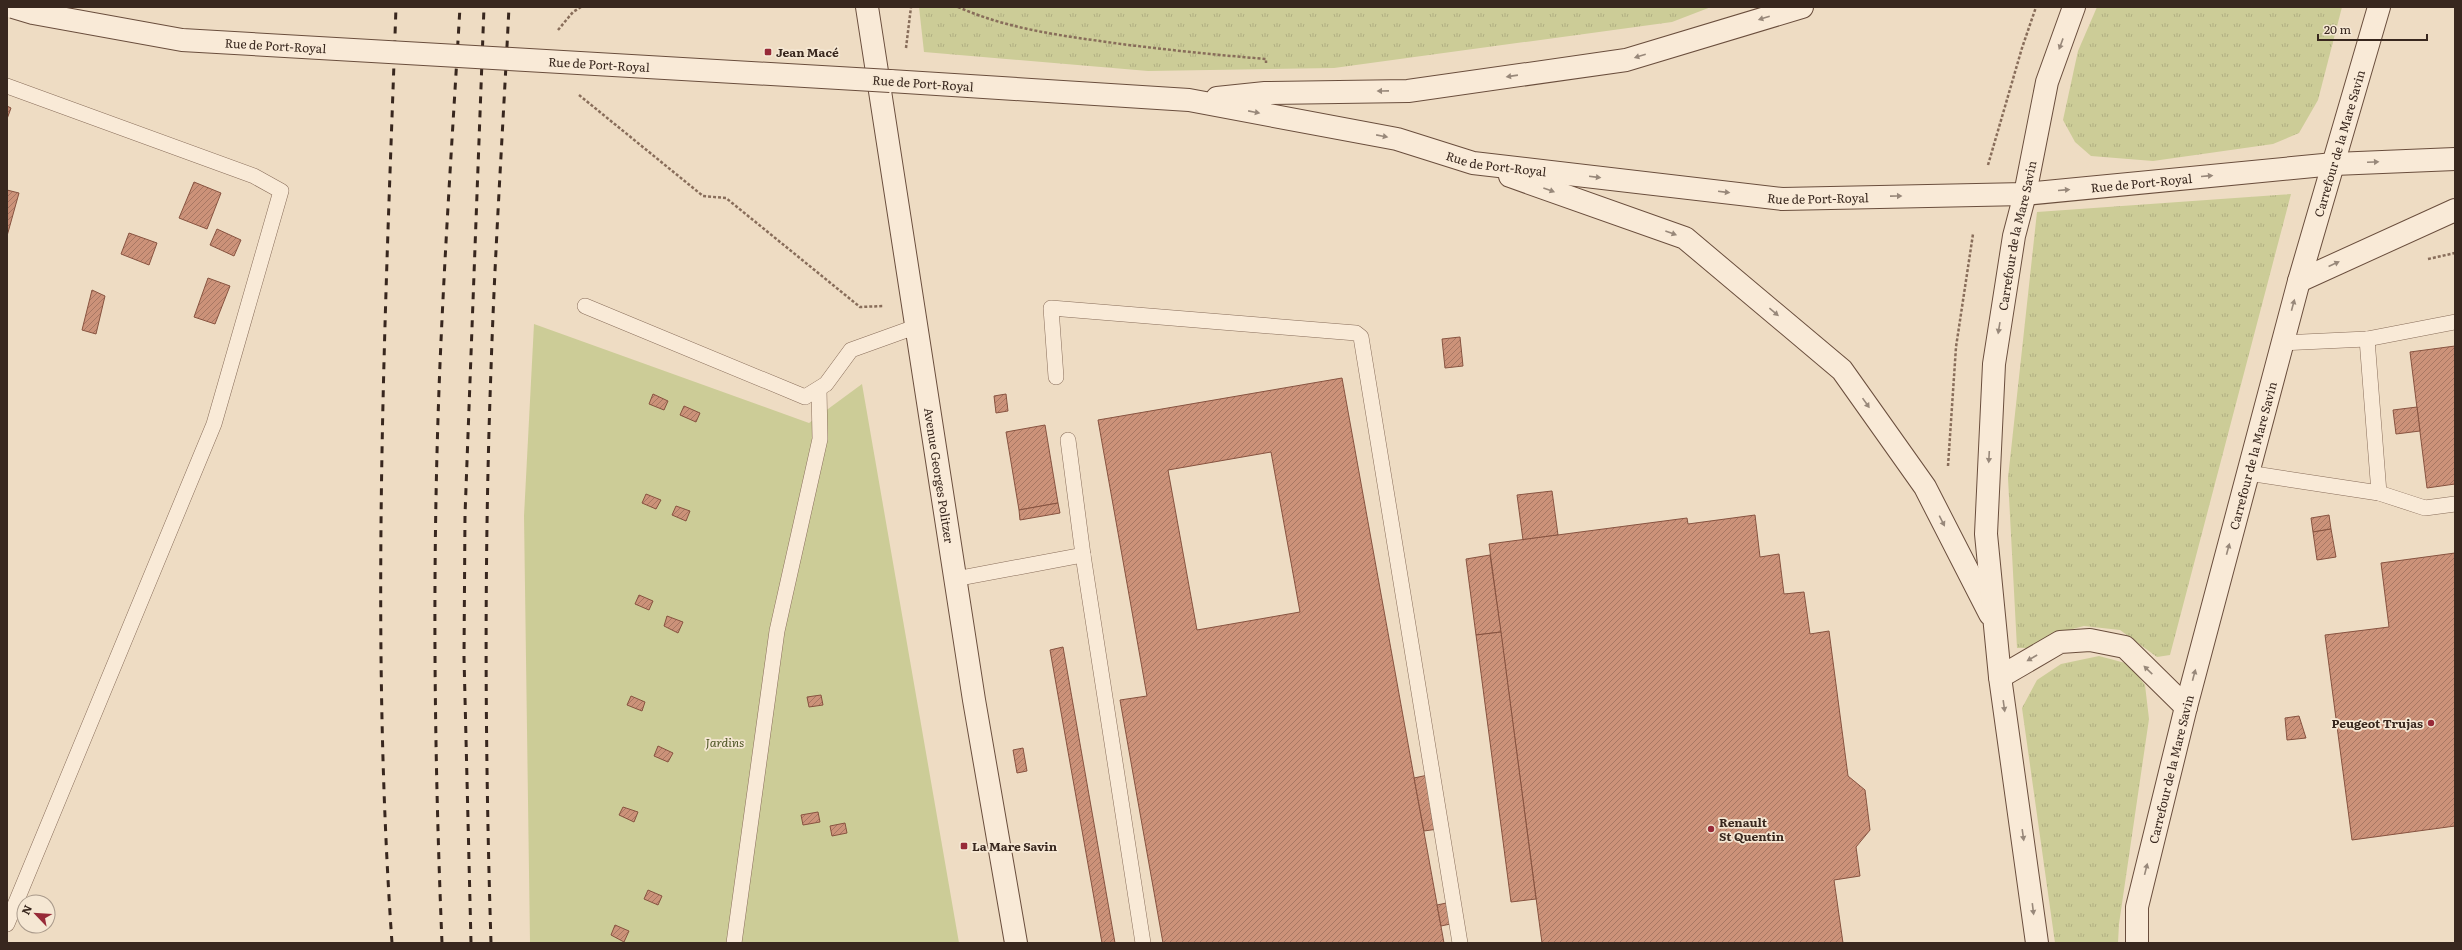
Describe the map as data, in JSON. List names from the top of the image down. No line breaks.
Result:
{"streets":{"main road":["Rue de Port-Royal","Carrefour de la Mare Savin","Avenue Georges Politzer"]},"crossings":[["Rue de Port-Royal","Carrefour de la Mare Savin"]],"parks":["Jardins"],"places":{"transit":["Jean Macé","La Mare Savin"],"other":["Peugeot Trujas","Renault St Quentin"]},"scale_bar":"20 m","north":"top left"}
